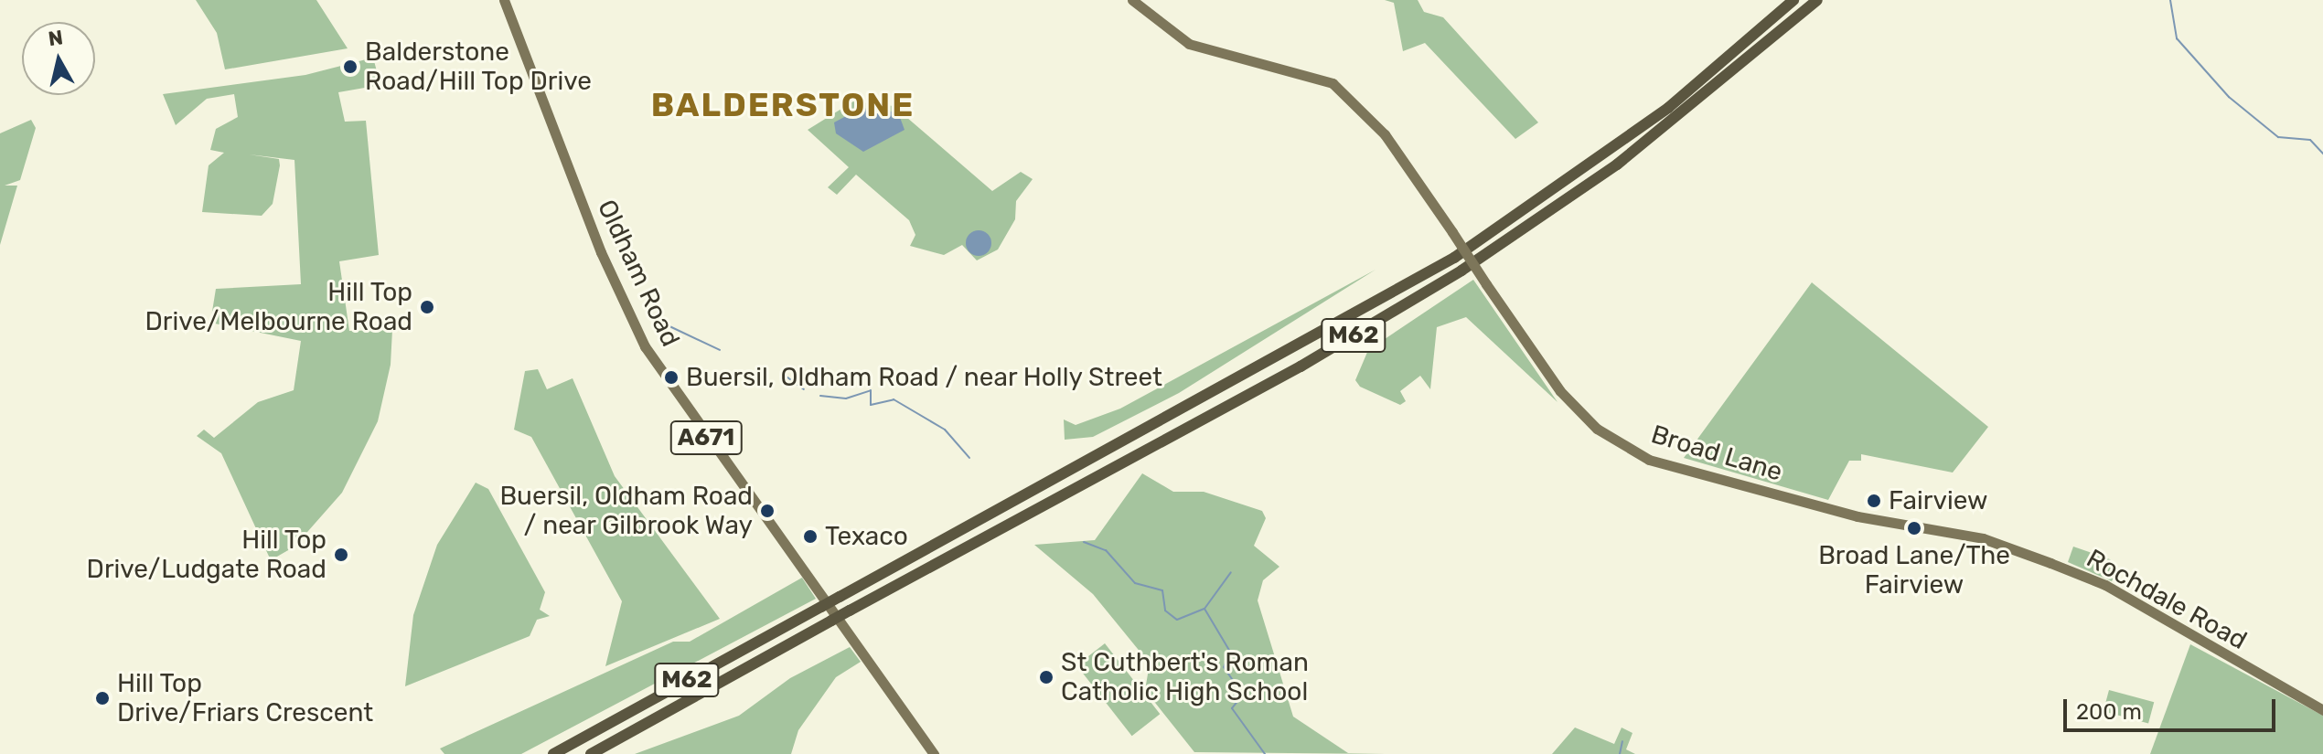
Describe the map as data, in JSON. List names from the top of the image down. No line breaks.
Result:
{"streets":{"highway":["M62"],"main road":["Oldham Road","A671","Broad Lane","Rochdale Road"]},"crossings":[["Broad Lane","Rochdale Road"]],"districts":["BALDERSTONE"],"places":["Balderstone Road/Hill Top Drive","Hill Top Drive/Melbourne Road","Buersil, Oldham Road / near Holly Street","Fairview","Buersil, Oldham Road / near Gilbrook Way","Broad Lane/The Fairview","Texaco","Hill Top Drive/Ludgate Road","St Cuthbert's Roman Catholic High School","Hill Top Drive/Friars Crescent"],"scale_bar":"200 m","north":"top"}
